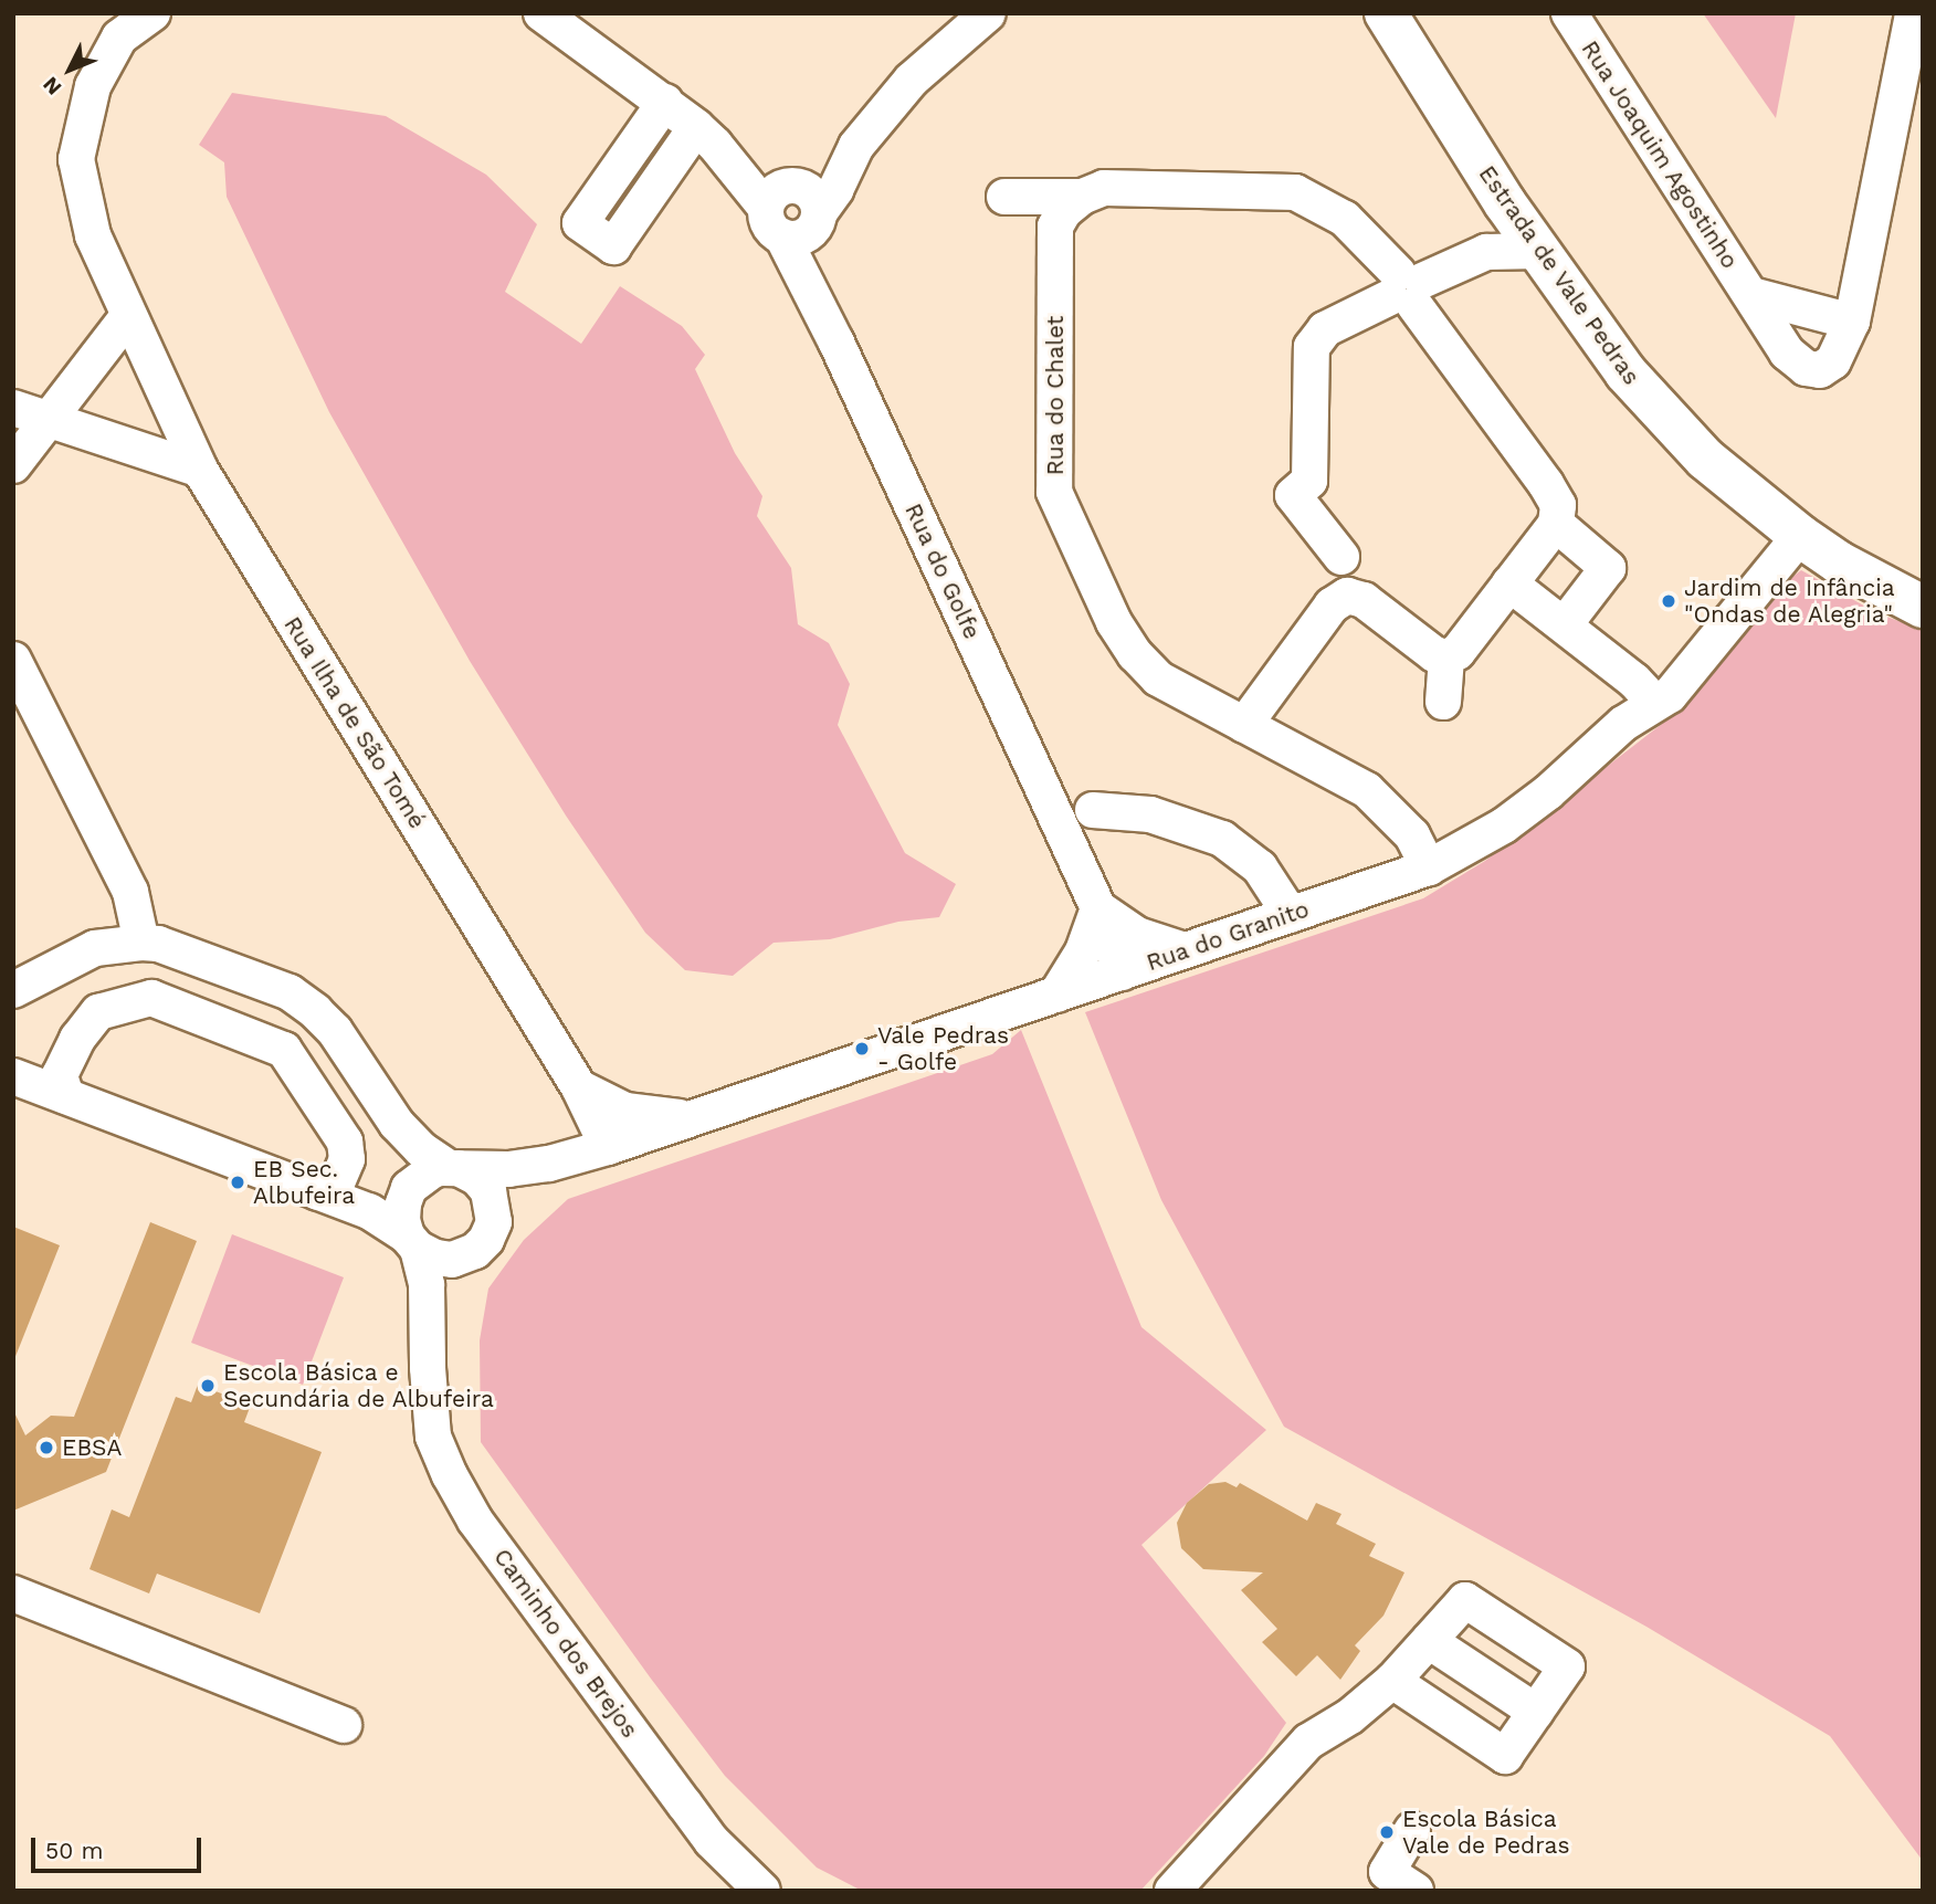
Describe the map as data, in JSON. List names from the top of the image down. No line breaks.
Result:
{"streets":{"main road":["Estrada de Vale Pedras"],"street":["Rua Joaquim Agostinho","Rua do Chalet","Rua do Golfe","Rua Ilha de São Tomé","Rua do Granito","Caminho dos Brejos"]},"crossings":[["Estrada de Vale Pedras","Rua do Granito"],["Rua do Chalet","Rua do Granito"],["Rua do Golfe","Rua do Granito"],["Rua Ilha de São Tomé","Rua do Granito"],["Rua do Granito","Caminho dos Brejos"]],"places":["Jardim de Infância \"Ondas de Alegria\"","Vale Pedras - Golfe","EB Sec. Albufeira","Escola Básica e Secundária de Albufeira","EBSA","Escola Básica Vale de Pedras"],"scale_bar":"50 m","north":"bottom left"}
